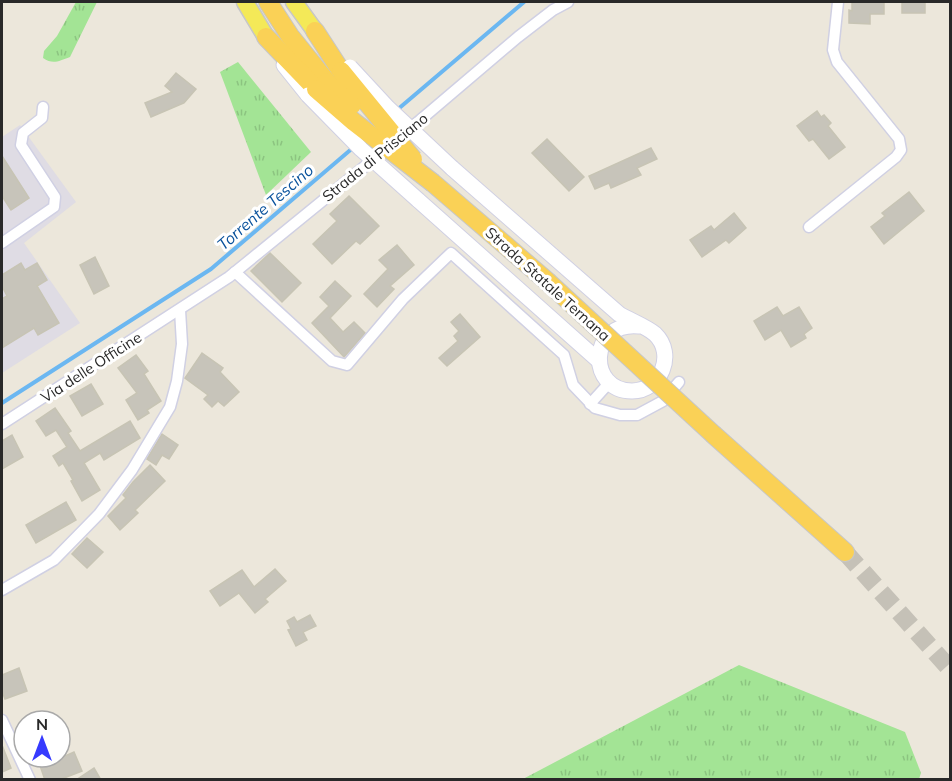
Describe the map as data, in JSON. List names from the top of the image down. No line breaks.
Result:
{"streets":{"highway":["Strada Statale Ternana"],"street":["Strada di Prisciano","Via delle Officine"]},"crossings":[["Strada di Prisciano","Via delle Officine"]],"water":["Torrente Tescino"],"north":"top"}
